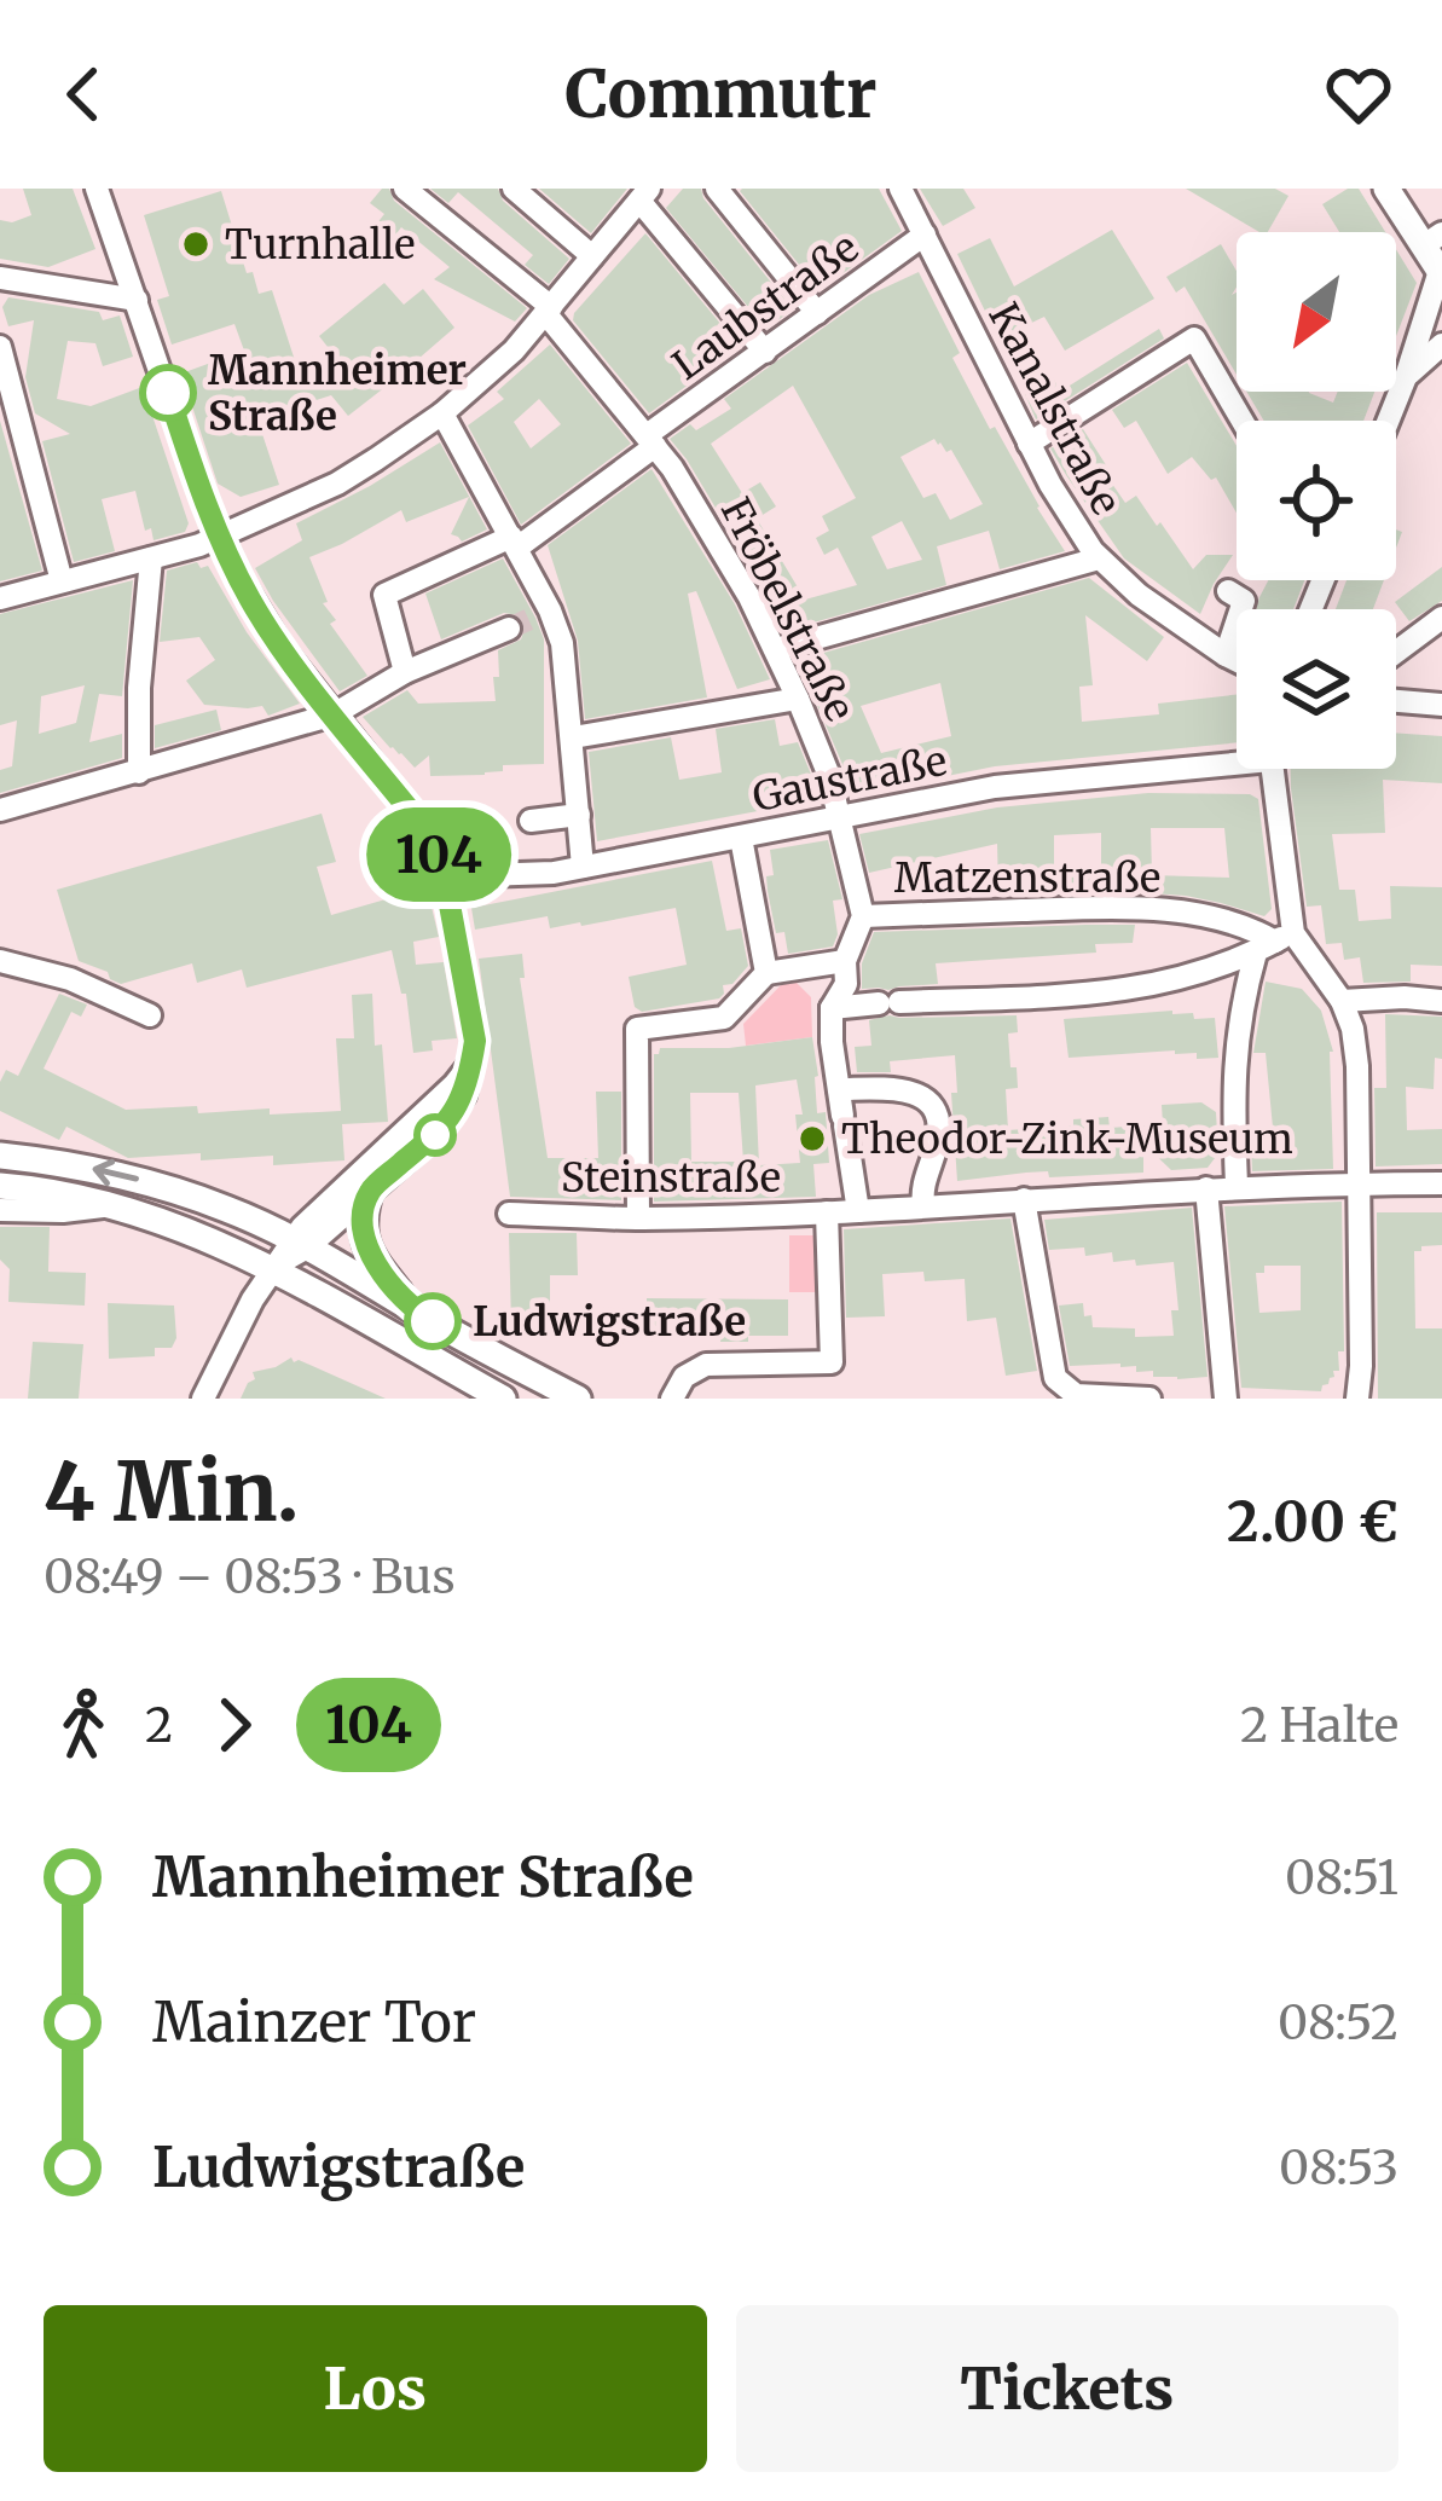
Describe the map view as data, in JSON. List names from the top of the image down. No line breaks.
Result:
{"streets":{"street":["Laubstraße","Kanalstraße","Fröbelstraße","Gaustraße","Matzenstraße","Steinstraße"]},"crossings":[["Laubstraße","Kanalstraße"],["Laubstraße","Fröbelstraße"],["Fröbelstraße","Gaustraße"],["Fröbelstraße","Matzenstraße"]],"places":["Turnhalle","Mannheimer Straße","Theodor-Zink-Museum","Ludwigstraße"],"lines":["bus line 104"],"north":"bottom left","page":{"header":"Commutr","on_map":"104","heading":["4 Min.","08:49 – 08:53 · Bus","2.00 €"],"legs":["2","104","2 Halte"],"list":[{"name":"Mannheimer Straße","value":"08:51"},{"name":"Mainzer Tor","value":"08:52"},{"name":"Ludwigstraße","value":"08:53"}],"buttons":["Los","Tickets"]}}
